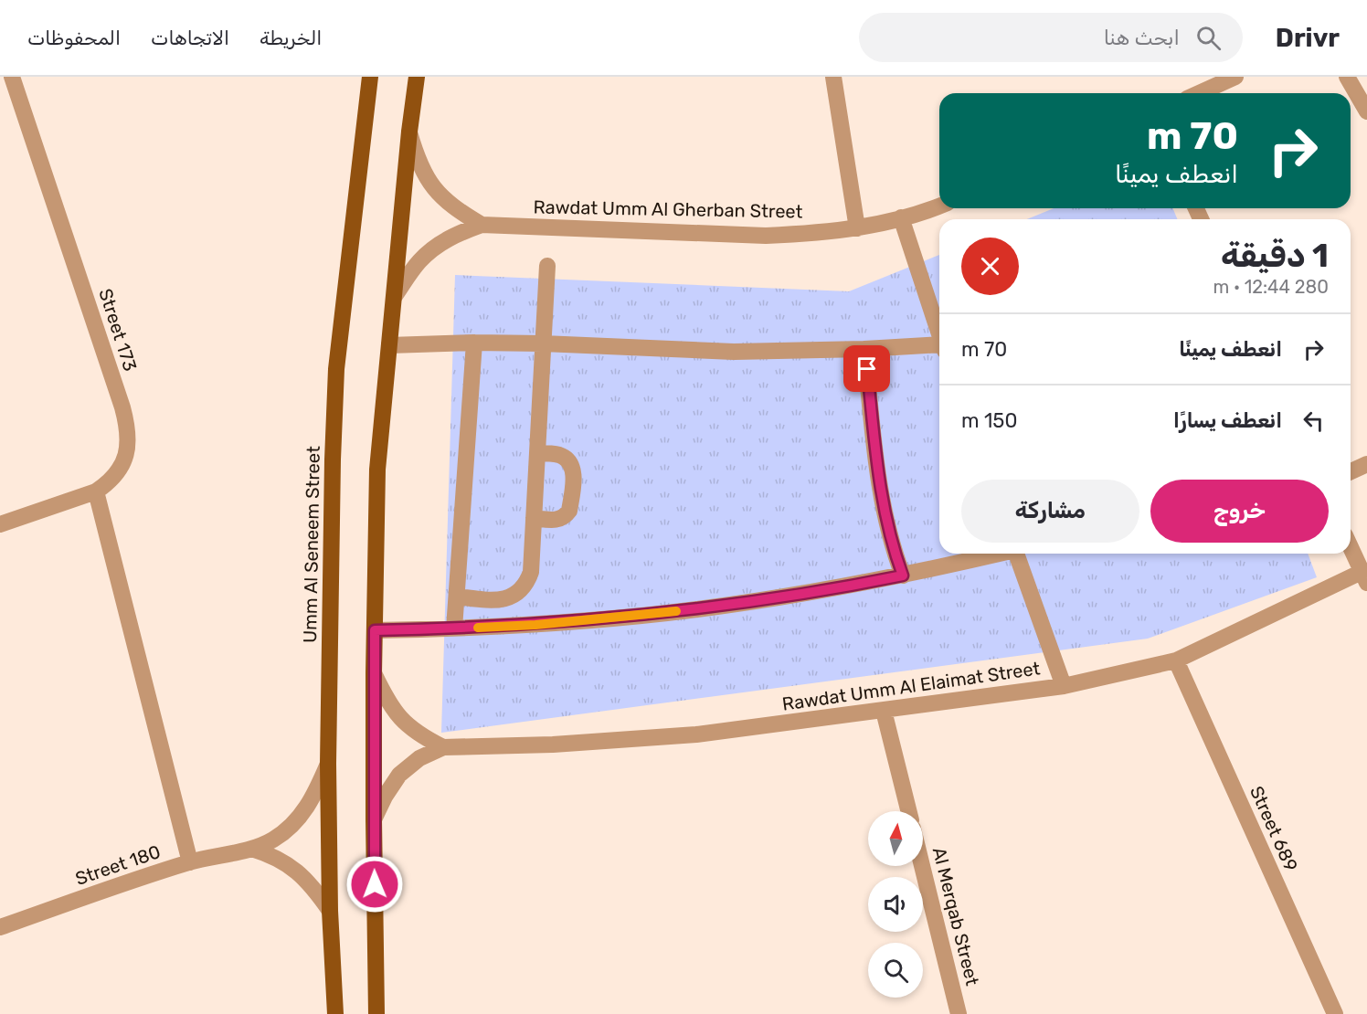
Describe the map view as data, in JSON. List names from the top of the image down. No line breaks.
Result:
{"streets":{"main road":["Umm Al Seneem Street"],"street":["Rawdat Umm Al Gherban Street","Street 173","Rawdat Umm Al Elaimat Street","Street 689","Street 180","Al Merqab Street"]},"crossings":[["Umm Al Seneem Street","Street 180"],["Rawdat Umm Al Elaimat Street","Street 689"]],"north":"top","page":{"header":"Drivr","search":"ابحث هنا","nav":["الخريطة","الاتجاهات","المحفوظات"],"turn":["70 m","انعطف يمينًا"],"heading":["1 دقيقة","280 m · 12:44"],"list":[{"name":"انعطف يمينًا","value":"70 m"},{"name":"انعطف يسارًا","value":"150 m"}],"buttons":["خروج","مشاركة"]}}
